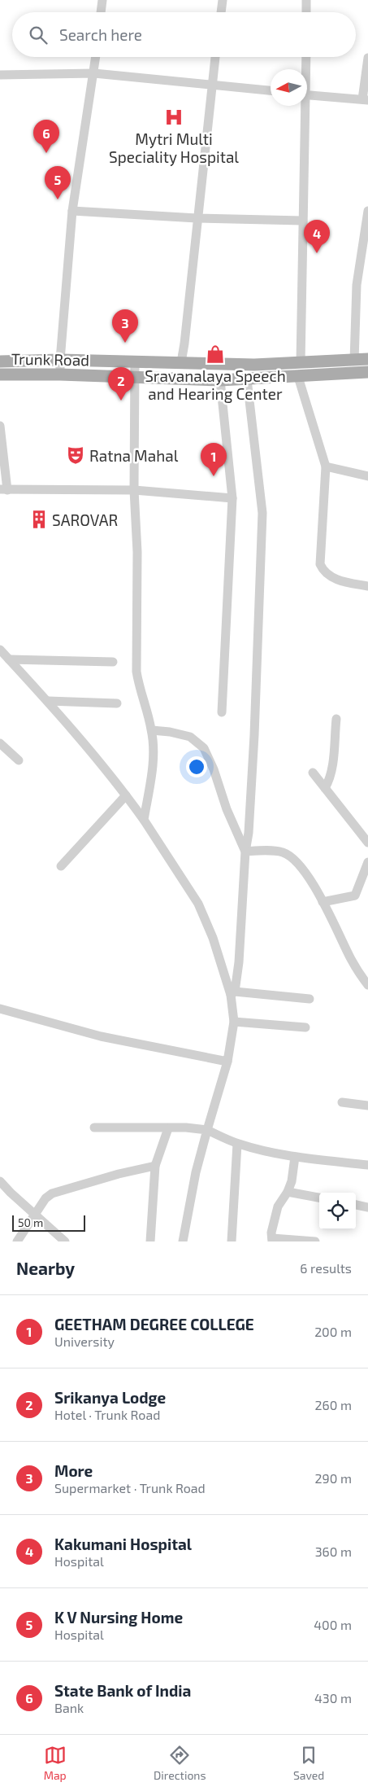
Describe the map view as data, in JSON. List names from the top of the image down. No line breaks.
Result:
{"streets":{"main road":["Trunk Road"]},"places":{"hospital":["Mytri Multi Speciality Hospital"],"shop":["Sravanalaya Speech and Hearing Center"],"theatre":["Ratna Mahal"],"building":["SAROVAR"]},"scale_bar":"50 m","north":"left","page":{"search":"Search here","pins":["6","5","4","3","2","1"],"scale":"50 m","heading":["Nearby","6 results"],"list":[{"mark":"1","name":"GEETHAM DEGREE COLLEGE","note":"University","value":"200 m"},{"mark":"2","name":"Srikanya Lodge","note":"Hotel · Trunk Road","value":"260 m"},{"mark":"3","name":"More","note":"Supermarket · Trunk Road","value":"290 m"},{"mark":"4","name":"Kakumani Hospital","note":"Hospital","value":"360 m"},{"mark":"5","name":"K V Nursing Home","note":"Hospital","value":"400 m"},{"mark":"6","name":"State Bank of India","note":"Bank","value":"430 m"}],"nav":["Map","Directions","Saved"]}}
